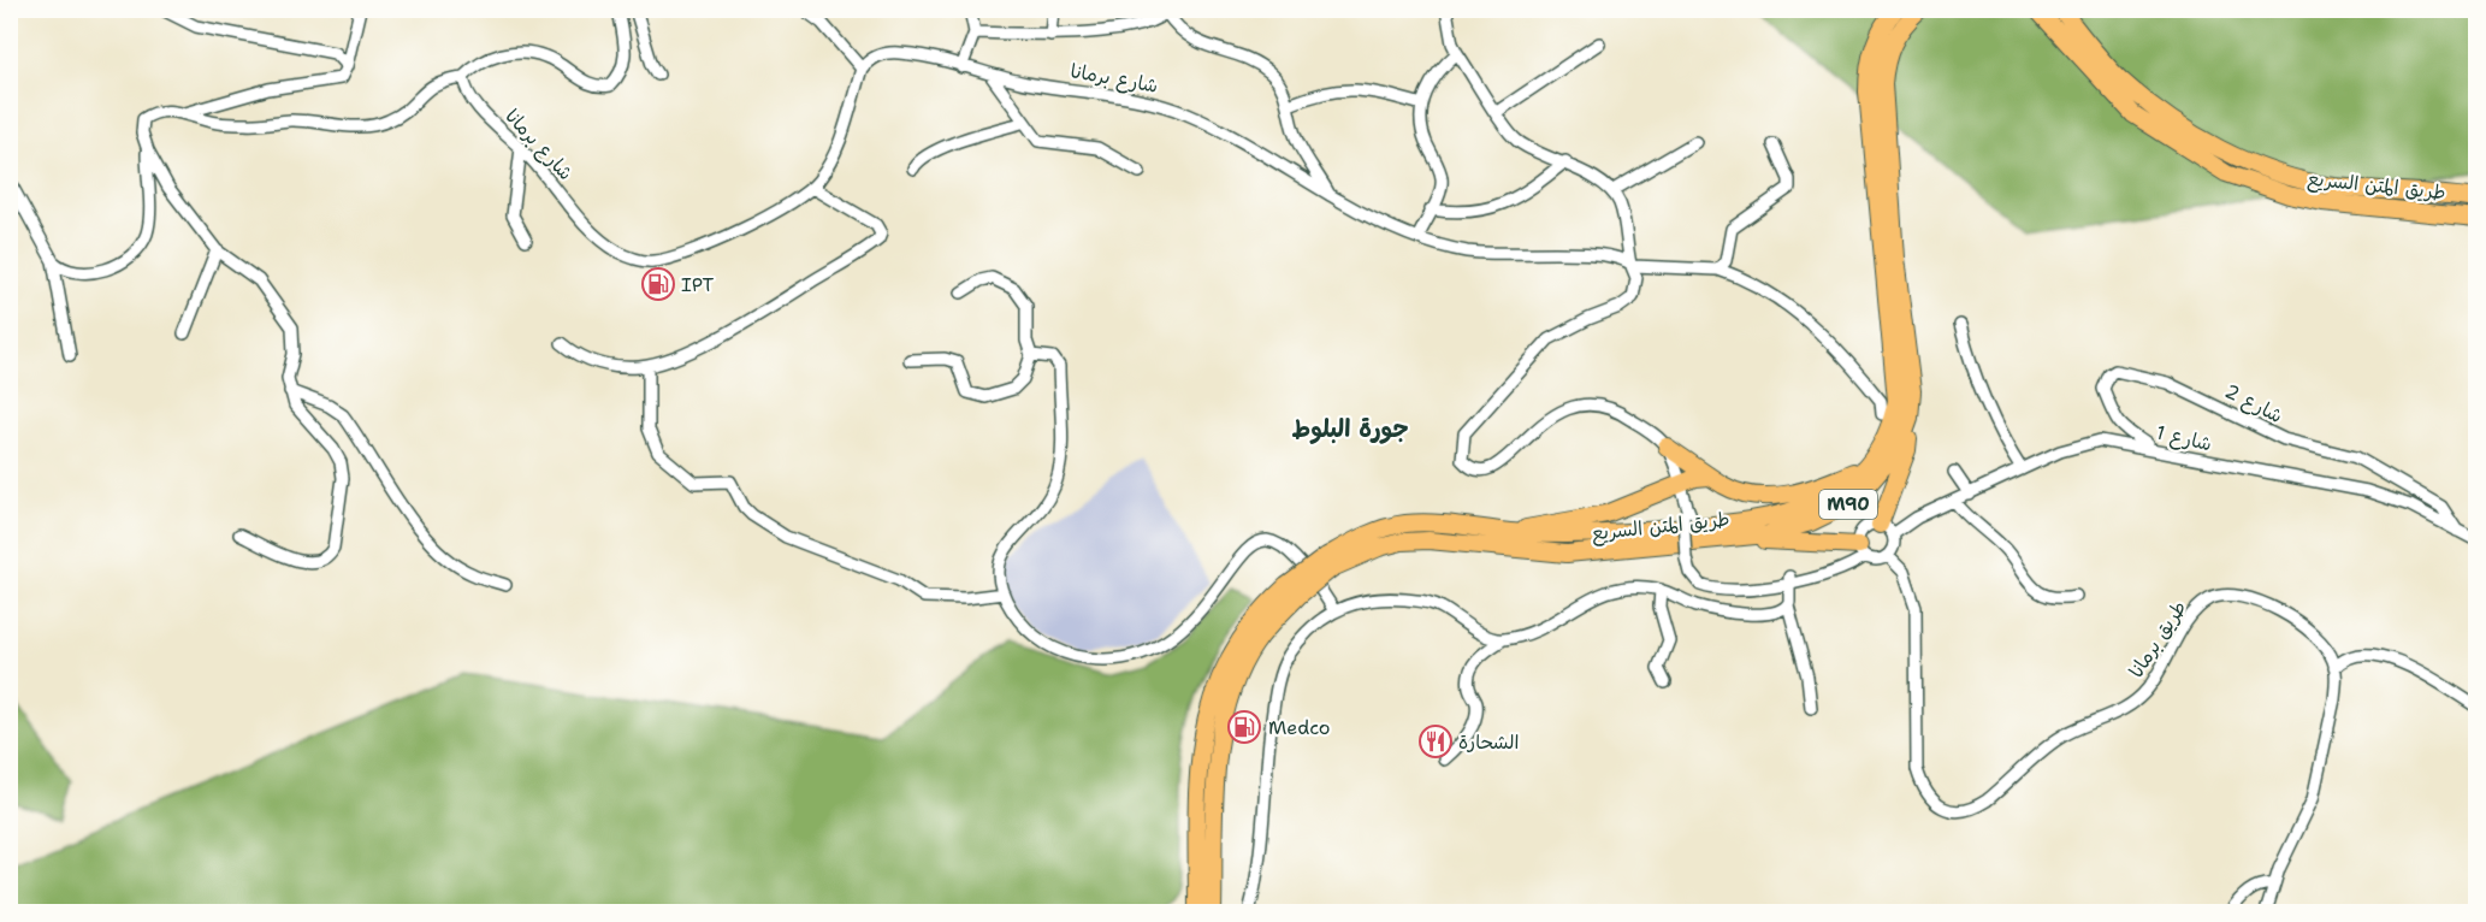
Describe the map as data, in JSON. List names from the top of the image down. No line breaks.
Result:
{"streets":{"highway":["طريق المتن السريع","M90"],"street":["شارع برمانا","شارع 2","شارع 1","طريق برمانا"]},"crossings":[["شارع 2","شارع 1"],["شارع 1","طريق برمانا"]],"districts":["جورة البلوط"],"places":{"fuel station":["IPT","Medco"],"restaurant":["الشحارة"]}}
